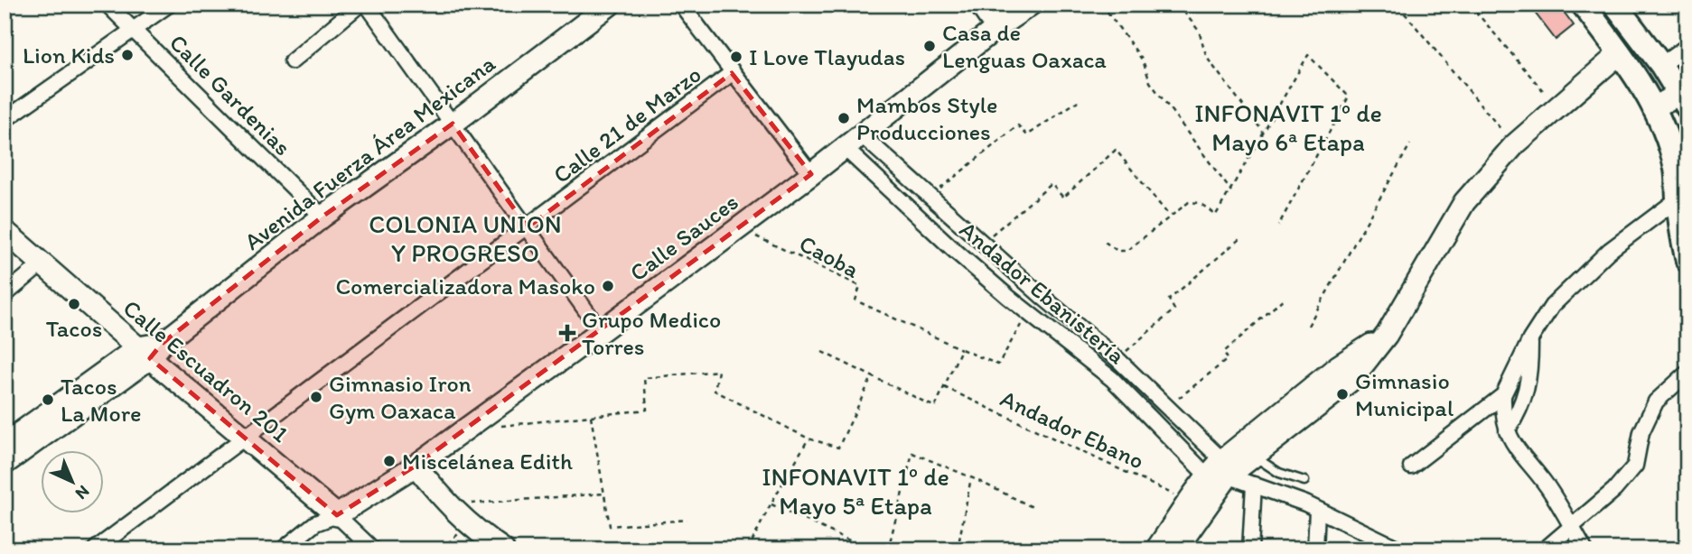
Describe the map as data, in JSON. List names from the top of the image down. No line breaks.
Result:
{"streets":{"street":["Calle Gardenias","Calle 21 de Marzo","Avenida Fuerza Área Mexicana","Calle Sauces","Andador Ebanistería","Calle Escuadron 201"],"path":["Caoba","Andador Ebano"]},"crossings":[["Calle Gardenias","Avenida Fuerza Área Mexicana"],["Calle 21 de Marzo","Calle Escuadron 201"],["Avenida Fuerza Área Mexicana","Calle Escuadron 201"],["Calle Sauces","Caoba"],["Calle Sauces","Andador Ebanistería"],["Calle Sauces","Calle Escuadron 201"]],"districts":["INFONAVIT 1º de Mayo 6ª Etapa","COLONIA UNION Y PROGRESO","INFONAVIT 1º de Mayo 5ª Etapa"],"places":{"other":["Casa de Lenguas Oaxaca","Lion Kids","I Love Tlayudas","Mambos Style Producciones","Comercializadora Masoko","Tacos","Gimnasio Municipal","Gimnasio Iron Gym Oaxaca","Tacos La More","Miscelánea Edith"],"health":["Grupo Medico Torres"]},"north":"bottom right"}
